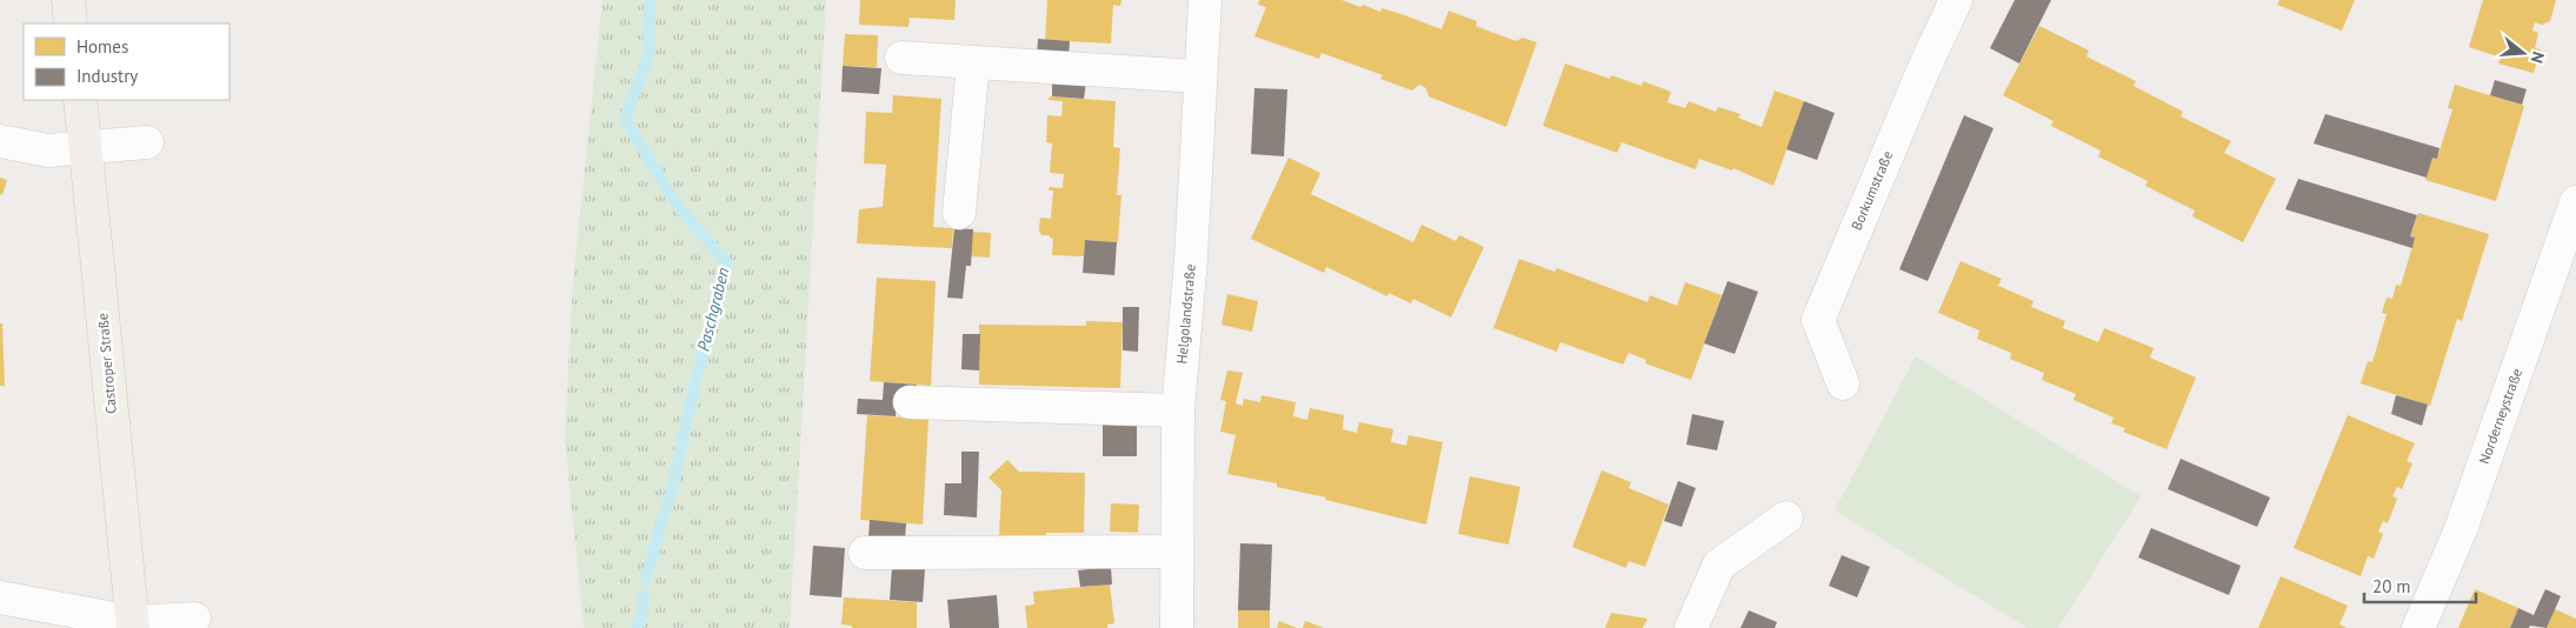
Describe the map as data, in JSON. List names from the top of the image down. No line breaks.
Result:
{"streets":{"main road":["Castroper Straße"],"street":["Borkumstraße","Helgolandstraße","Norderneystraße"]},"water":["Paschgraben"],"legend":["Homes","Industry"],"scale_bar":"20 m","north":"right"}
